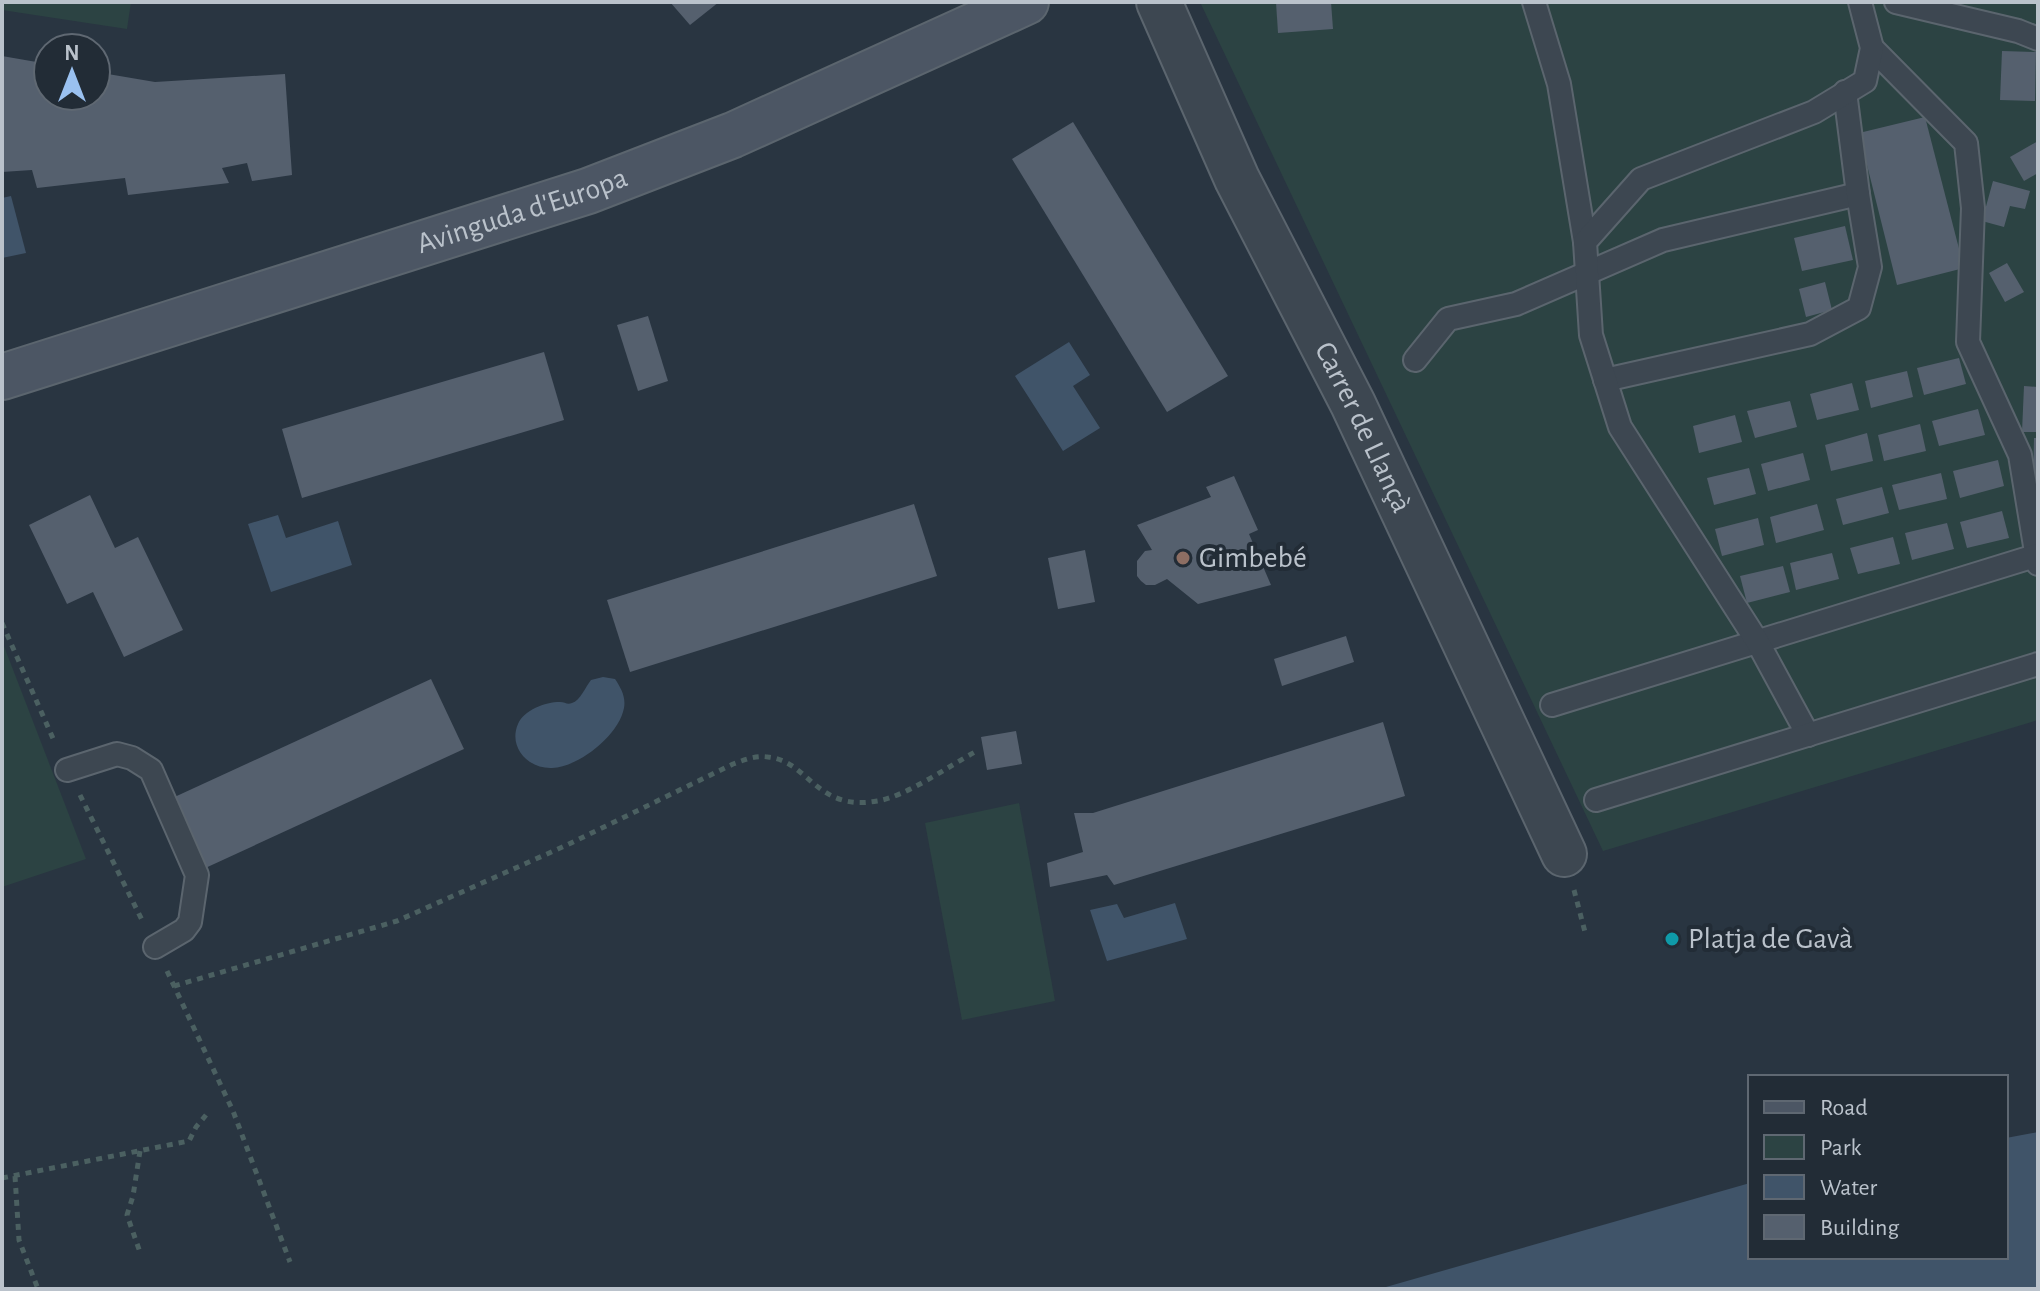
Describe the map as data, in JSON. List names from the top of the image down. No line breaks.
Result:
{"streets":{"street":["Avinguda d'Europa","Carrer de Llançà"]},"places":["Gimbebé","Platja de Gavà"],"legend":["Road","Park","Water","Building"],"north":"top"}
